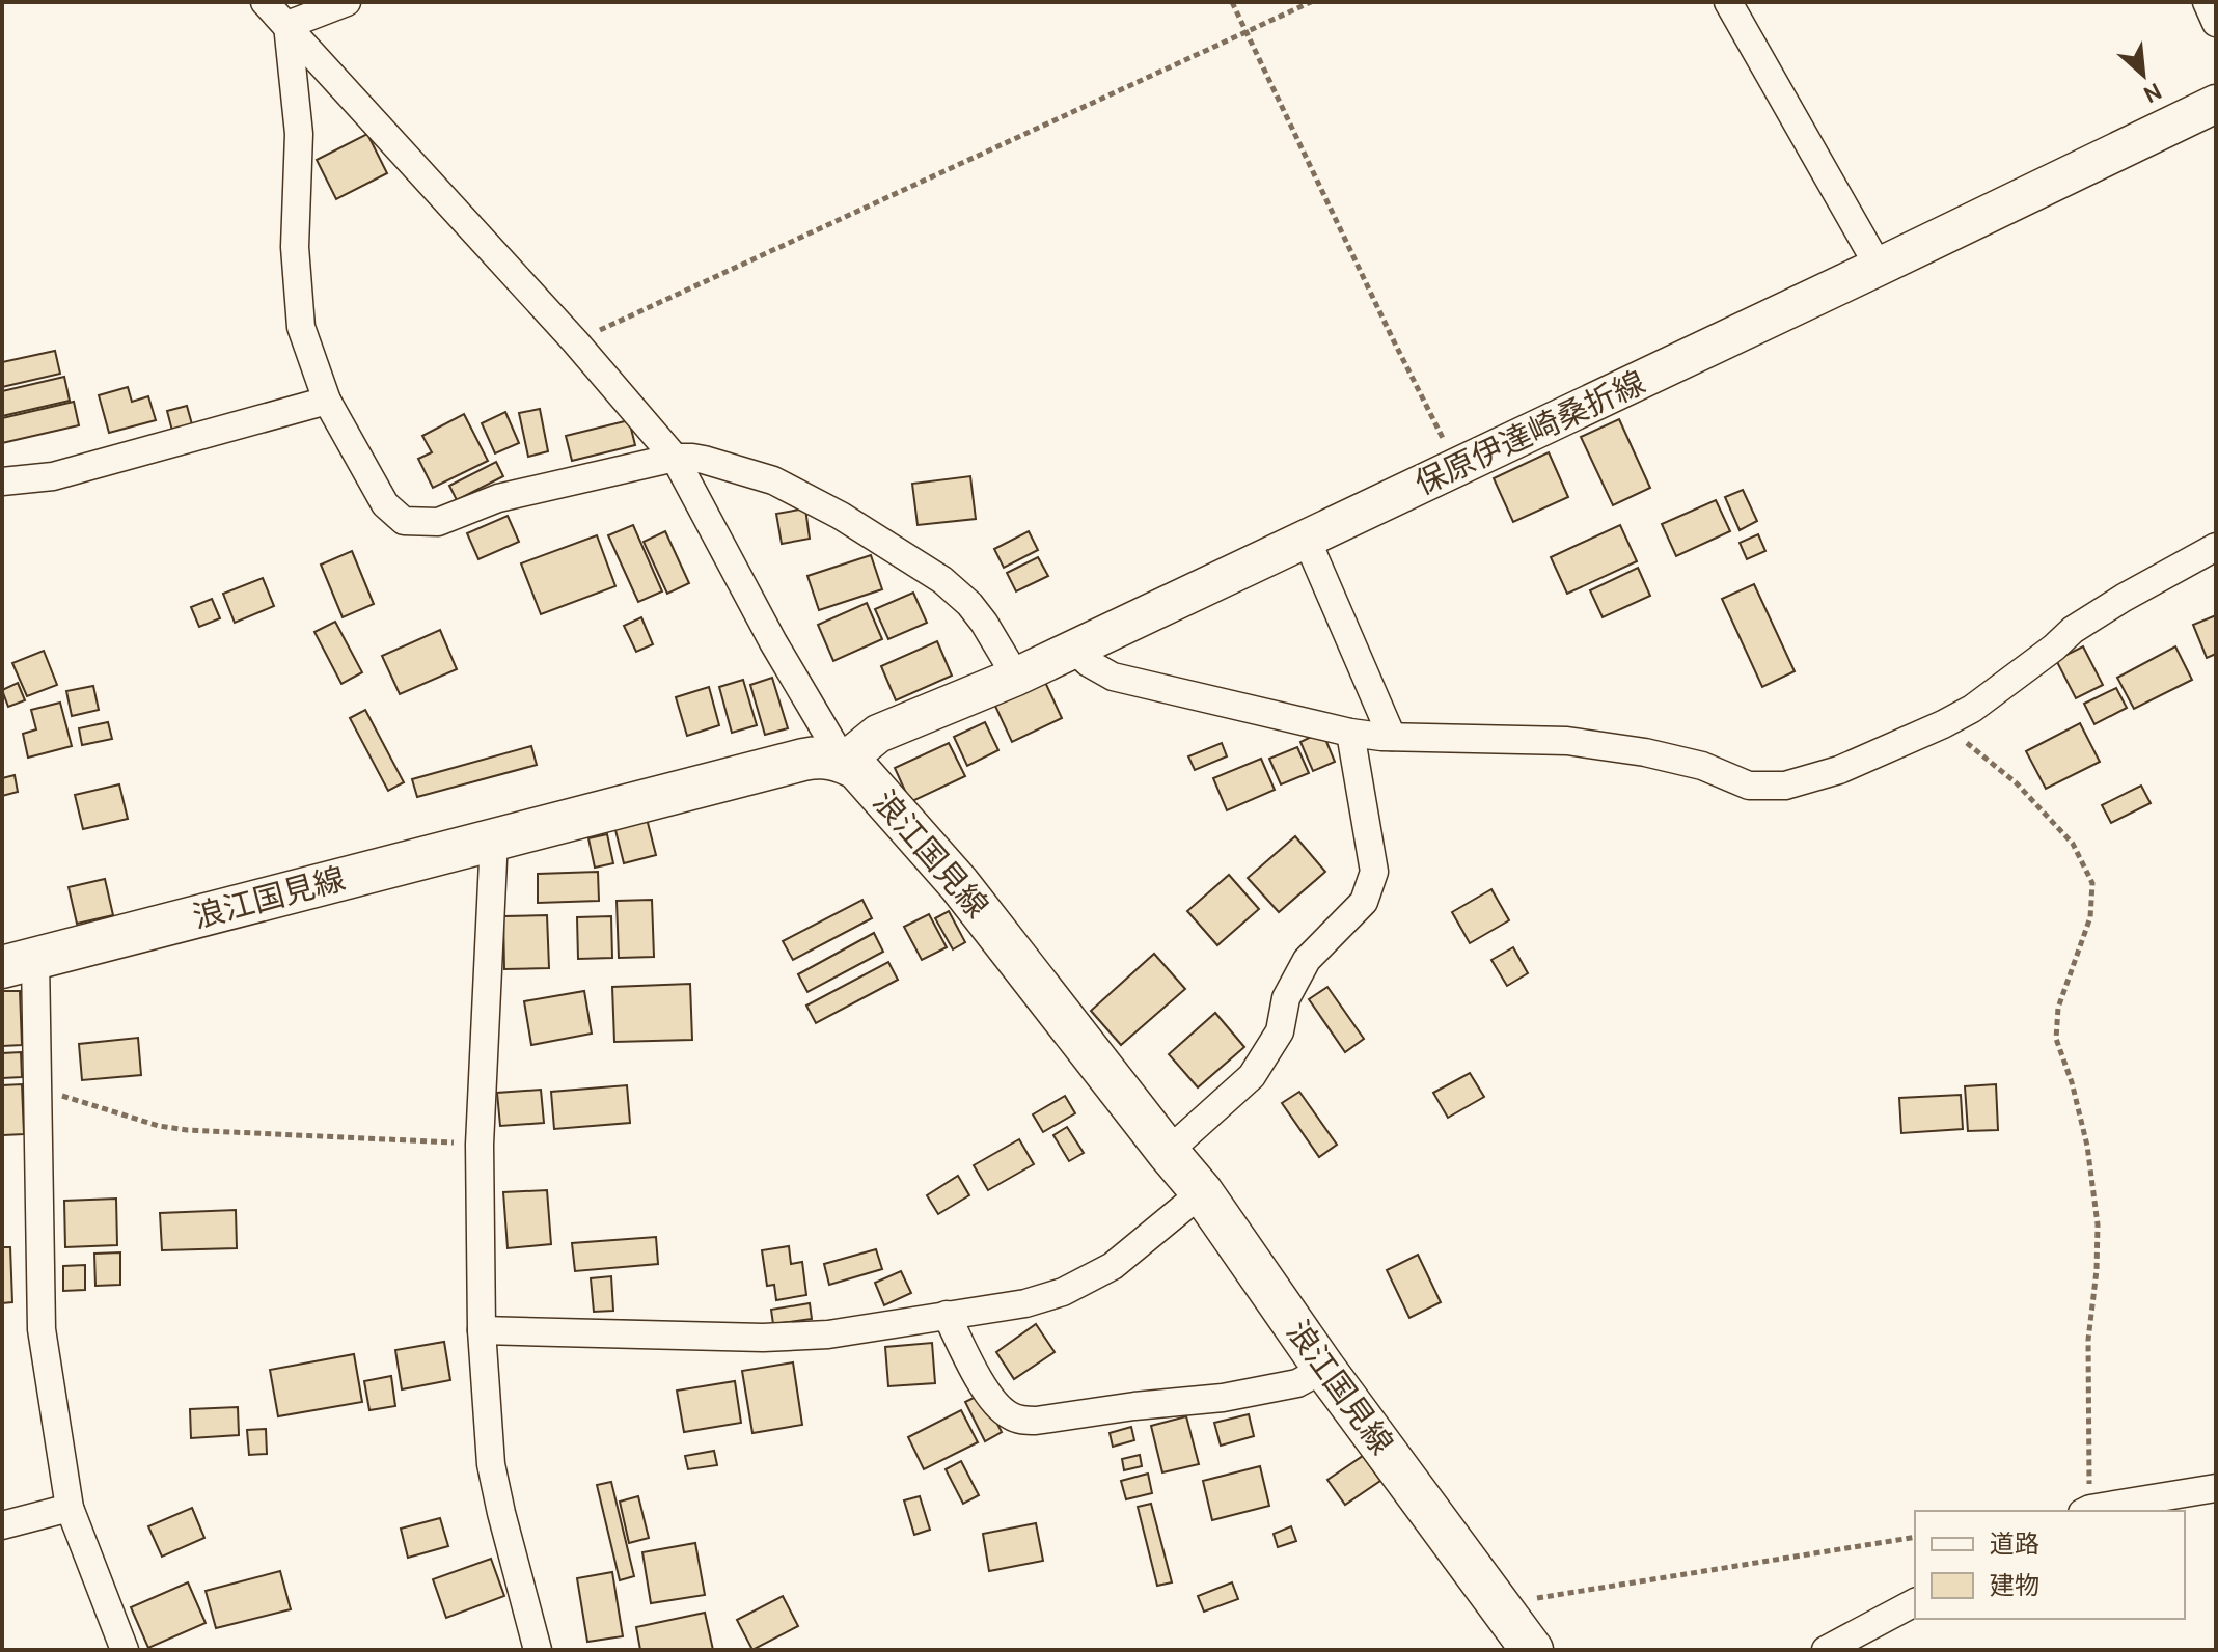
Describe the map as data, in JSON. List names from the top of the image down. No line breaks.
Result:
{"streets":{"main road":["保原伊達崎桑折線","浪江国見線"]},"crossings":[["保原伊達崎桑折線","浪江国見線"]],"legend":["道路","建物"],"north":"bottom right"}
